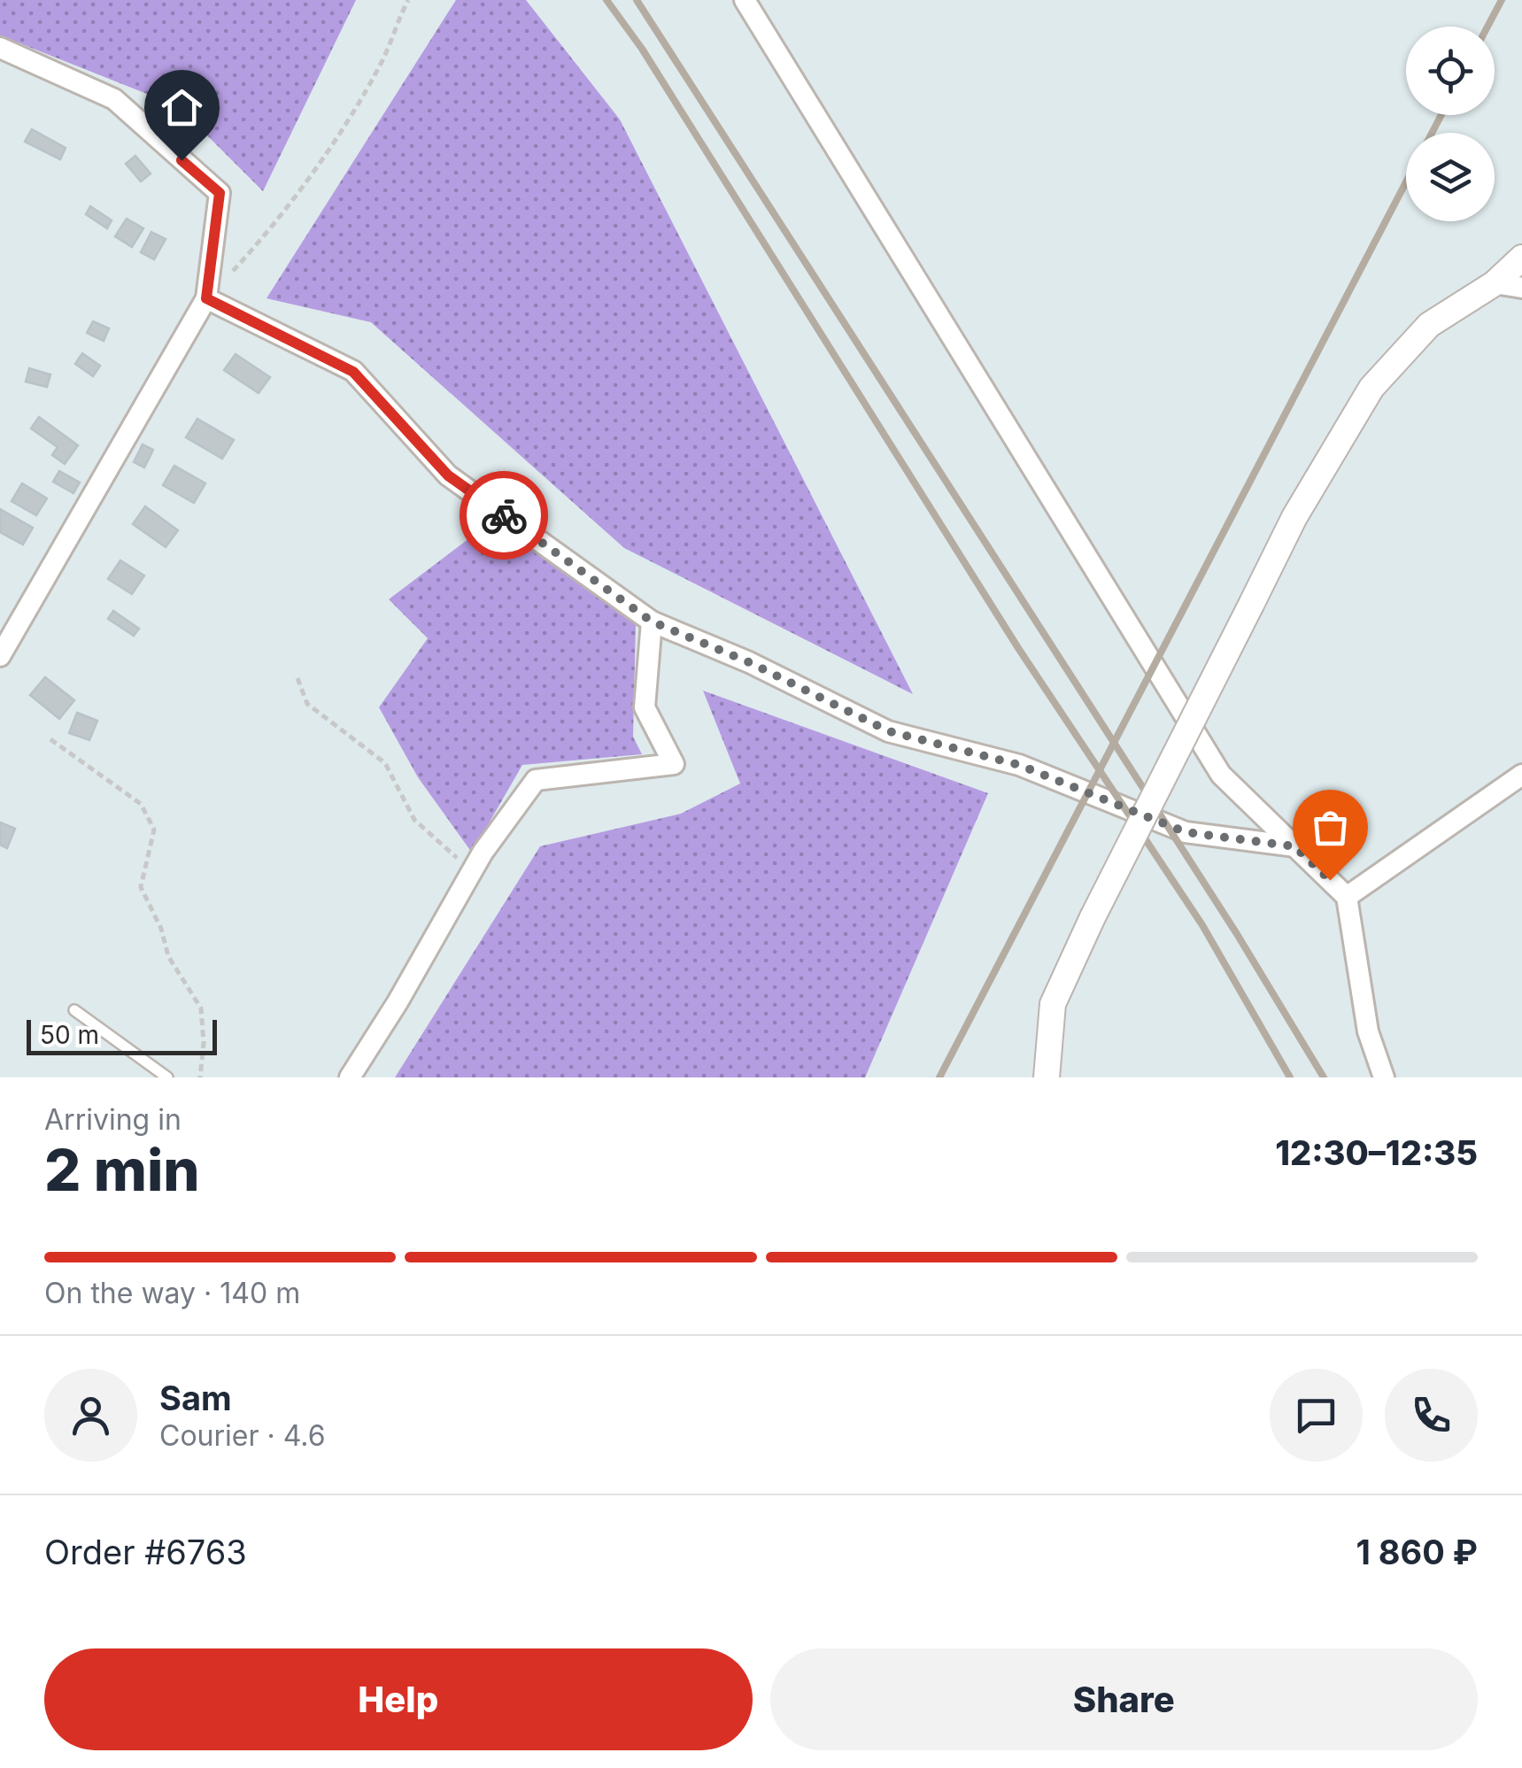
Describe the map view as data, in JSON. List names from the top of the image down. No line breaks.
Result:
{"scale_bar":"50 m","page":{"scale":"50 m","heading":["2 min","Arriving in","12:30–12:35"],"panel":["Sam","Courier · 4.6","Order #6763","1 860 ₽"],"bar":"On the way · 140 m","buttons":["Help","Share"]}}
